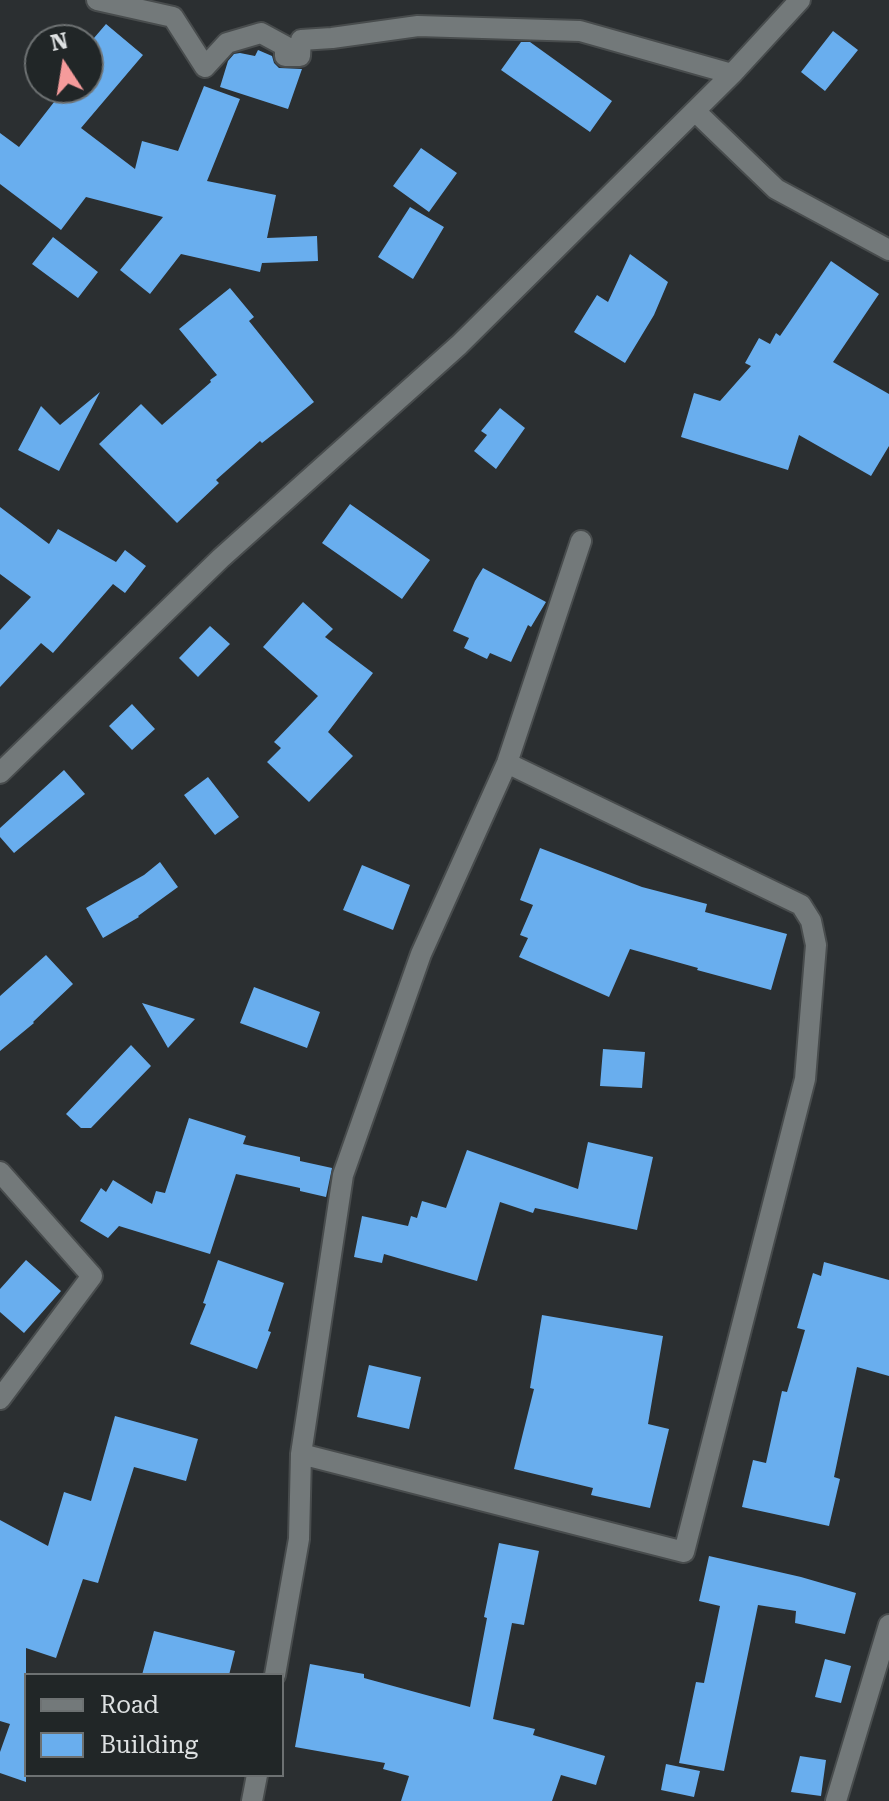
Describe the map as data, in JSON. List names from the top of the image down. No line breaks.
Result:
{"legend":["Road","Building"],"north":"top"}
